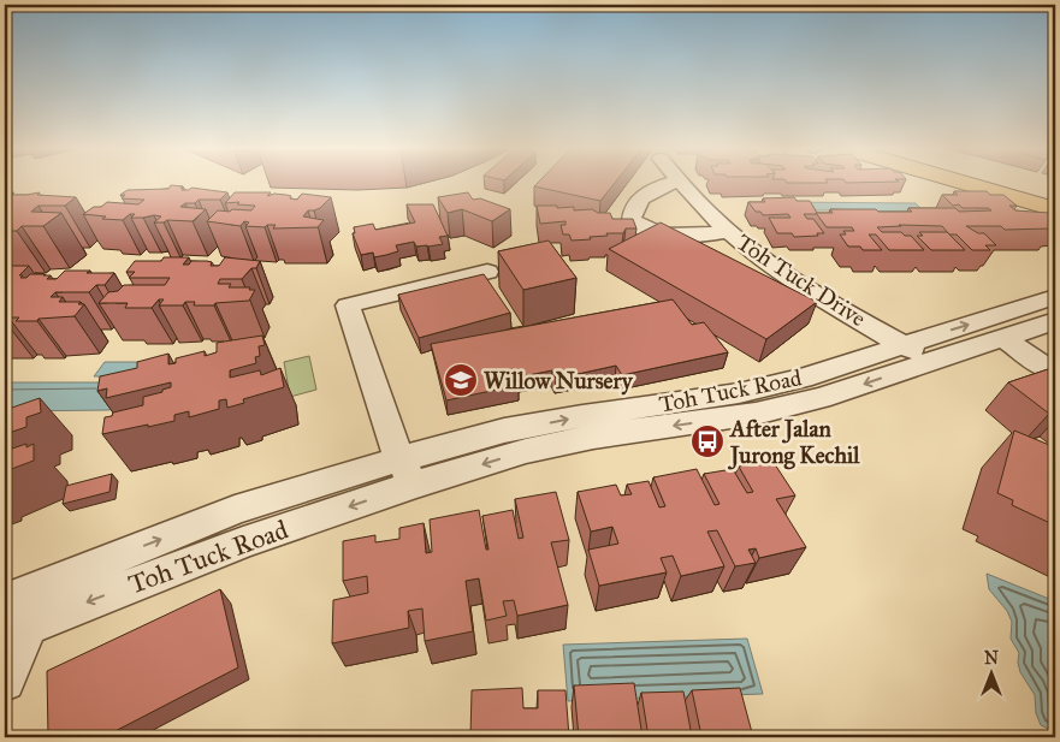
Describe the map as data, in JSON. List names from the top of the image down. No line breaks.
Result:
{"streets":{"street":["Toh Tuck Drive","Toh Tuck Road"]},"crossings":[["Toh Tuck Drive","Toh Tuck Road"]],"places":{"school or university":["Willow Nursery"],"bus stop":["After Jalan Jurong Kechil"]},"north":"top"}
